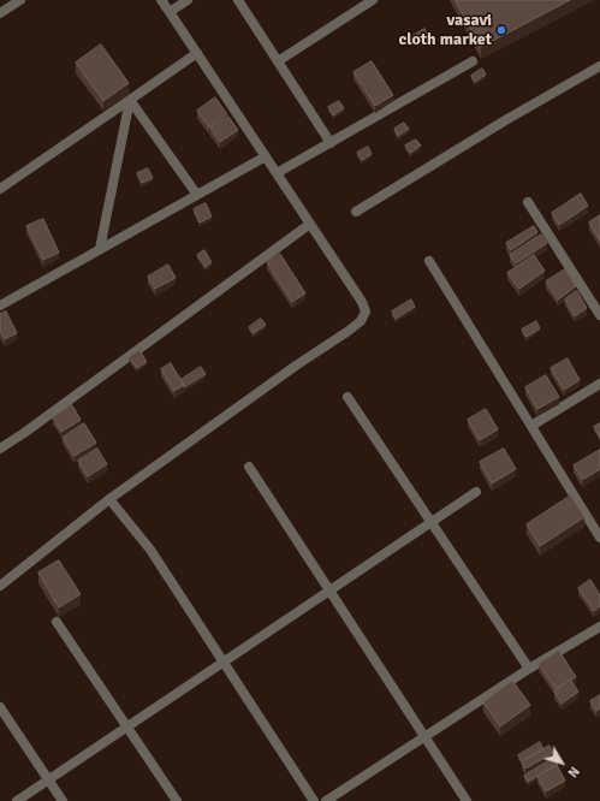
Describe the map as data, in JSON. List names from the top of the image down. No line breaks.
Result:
{"places":["vasavi cloth market"],"north":"bottom right"}
